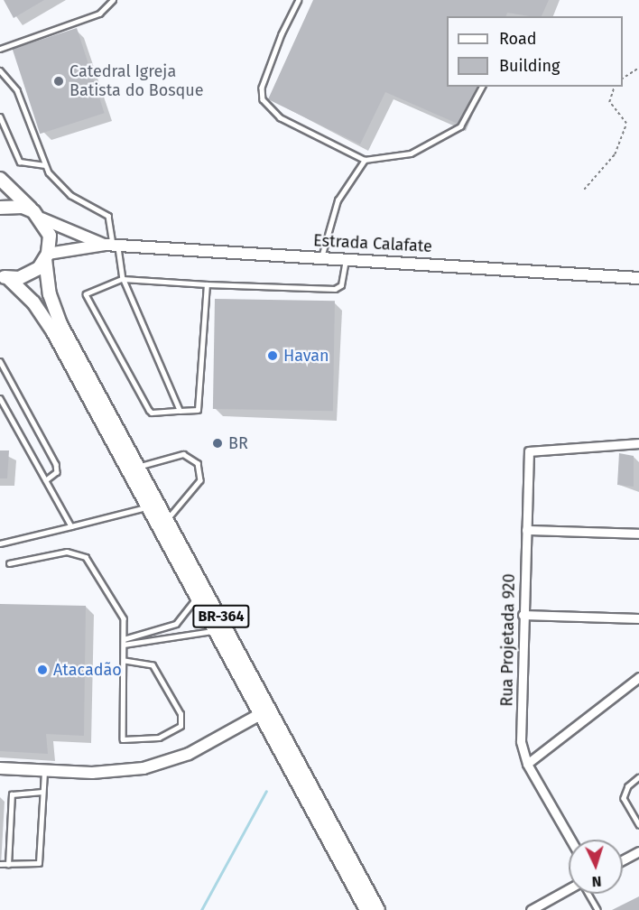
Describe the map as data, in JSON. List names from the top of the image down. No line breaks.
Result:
{"streets":{"main road":["BR-364"],"street":["Estrada Calafate","Rua Projetada 920"]},"crossings":[["Estrada Calafate","BR-364"]],"places":["Catedral Igreja Batista do Bosque","Havan","BR","Atacadão"],"legend":["Road","Building"],"north":"bottom"}
